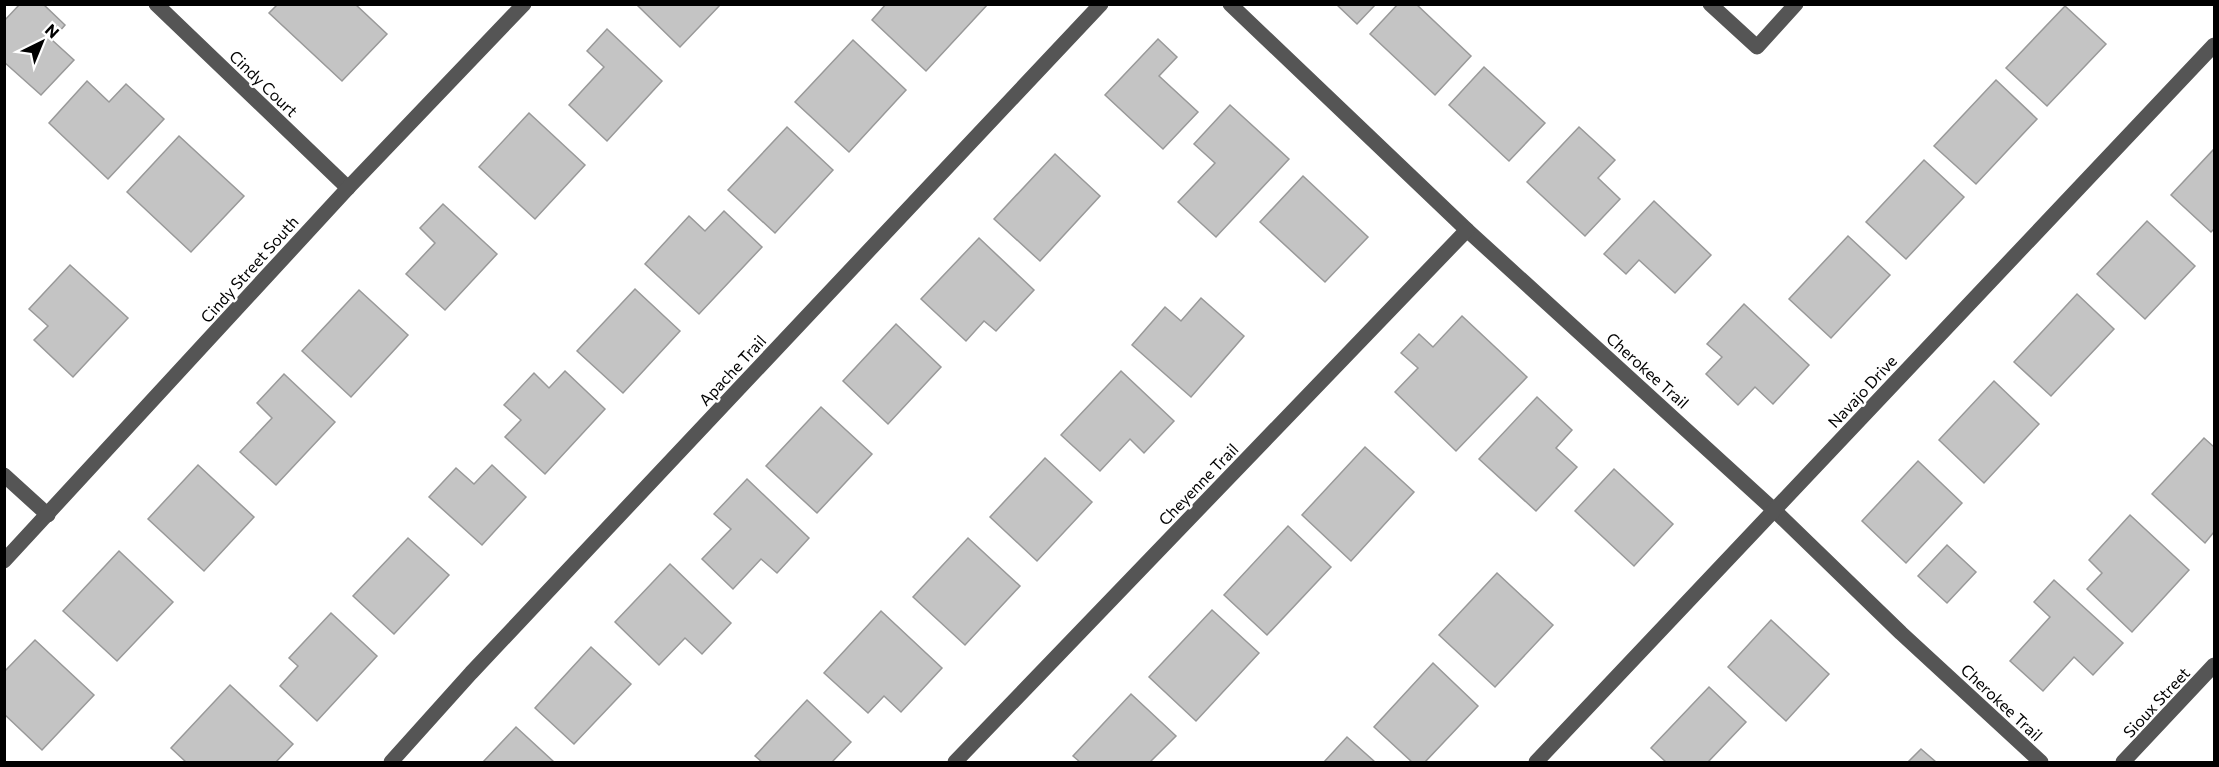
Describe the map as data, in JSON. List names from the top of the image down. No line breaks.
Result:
{"streets":{"street":["Cindy Court","Cindy Street South","Apache Trail","Cherokee Trail","Navajo Drive","Cheyenne Trail","Sioux Street"]},"crossings":[["Cindy Court","Cindy Street South"],["Cherokee Trail","Navajo Drive"],["Cherokee Trail","Cheyenne Trail"]],"north":"top right"}
